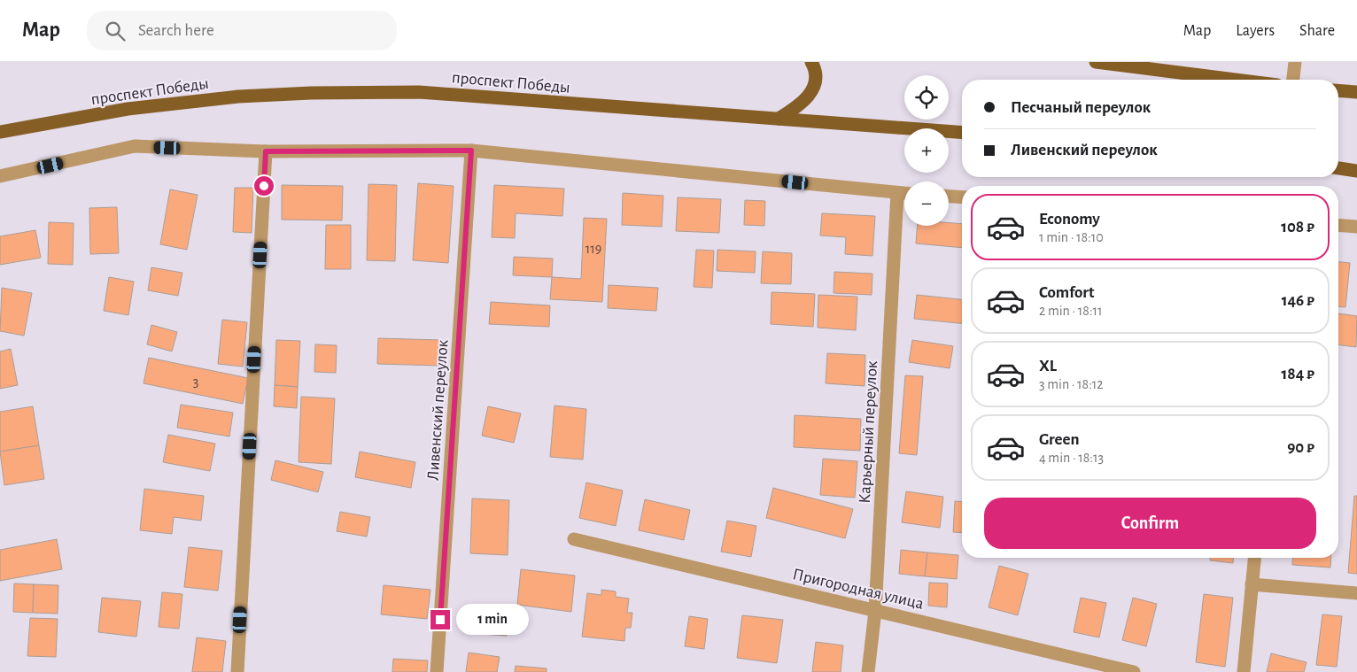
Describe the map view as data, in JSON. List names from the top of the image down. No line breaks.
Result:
{"streets":{"main road":["проспект Победы"],"street":["Ливенский переулок","Карьерный переулок","Пригородная улица"]},"crossings":[["Карьерный переулок","Пригородная улица"]],"house_numbers":["119","3"],"page":{"header":"Map","search":"Search here","nav":["Map","Layers","Share"],"map_buttons":["+","−"],"banner":["Песчаный переулок","Ливенский переулок"],"list":[{"name":"Economy","note":"1 min · 18:10","value":"108 ₽"},{"name":"Comfort","note":"2 min · 18:11","value":"146 ₽"},{"name":"XL","note":"3 min · 18:12","value":"184 ₽"},{"name":"Green","note":"4 min · 18:13","value":"90 ₽"}],"buttons":"Confirm","bubble":"1 min"}}
